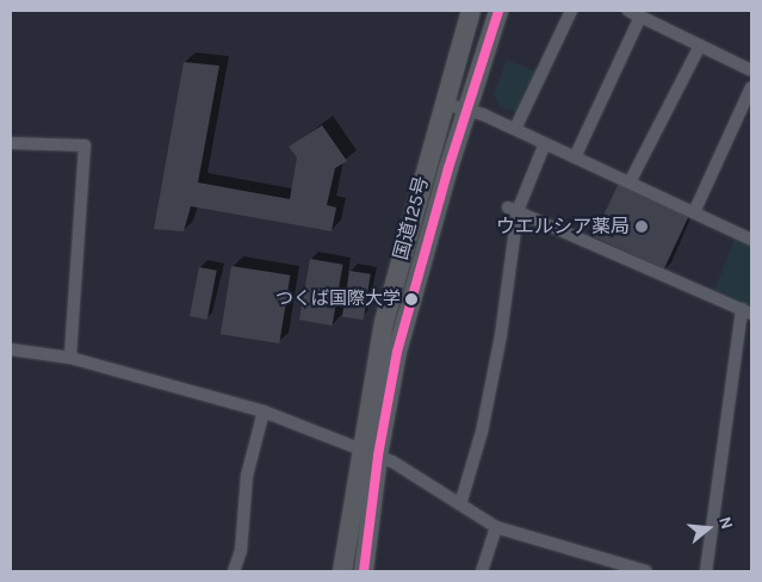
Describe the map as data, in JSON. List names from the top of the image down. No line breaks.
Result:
{"streets":{"highway":["国道125号"]},"places":["ウエルシア薬局","つくば国際大学"],"north":"right"}
